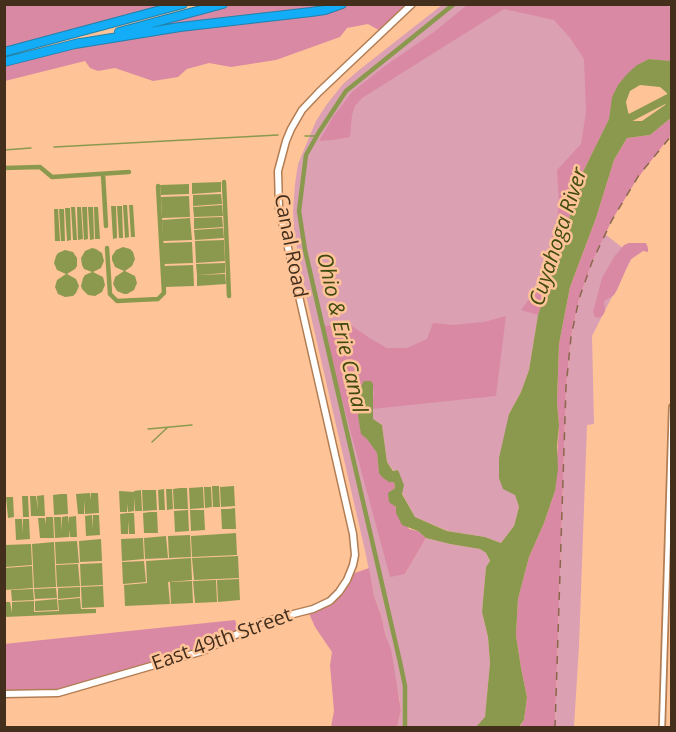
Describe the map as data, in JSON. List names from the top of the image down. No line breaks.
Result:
{"streets":{"street":["Canal Road","East 49th Street"]},"crossings":[["Canal Road","East 49th Street"]],"water":["Cuyahoga River","Ohio & Erie Canal"]}
